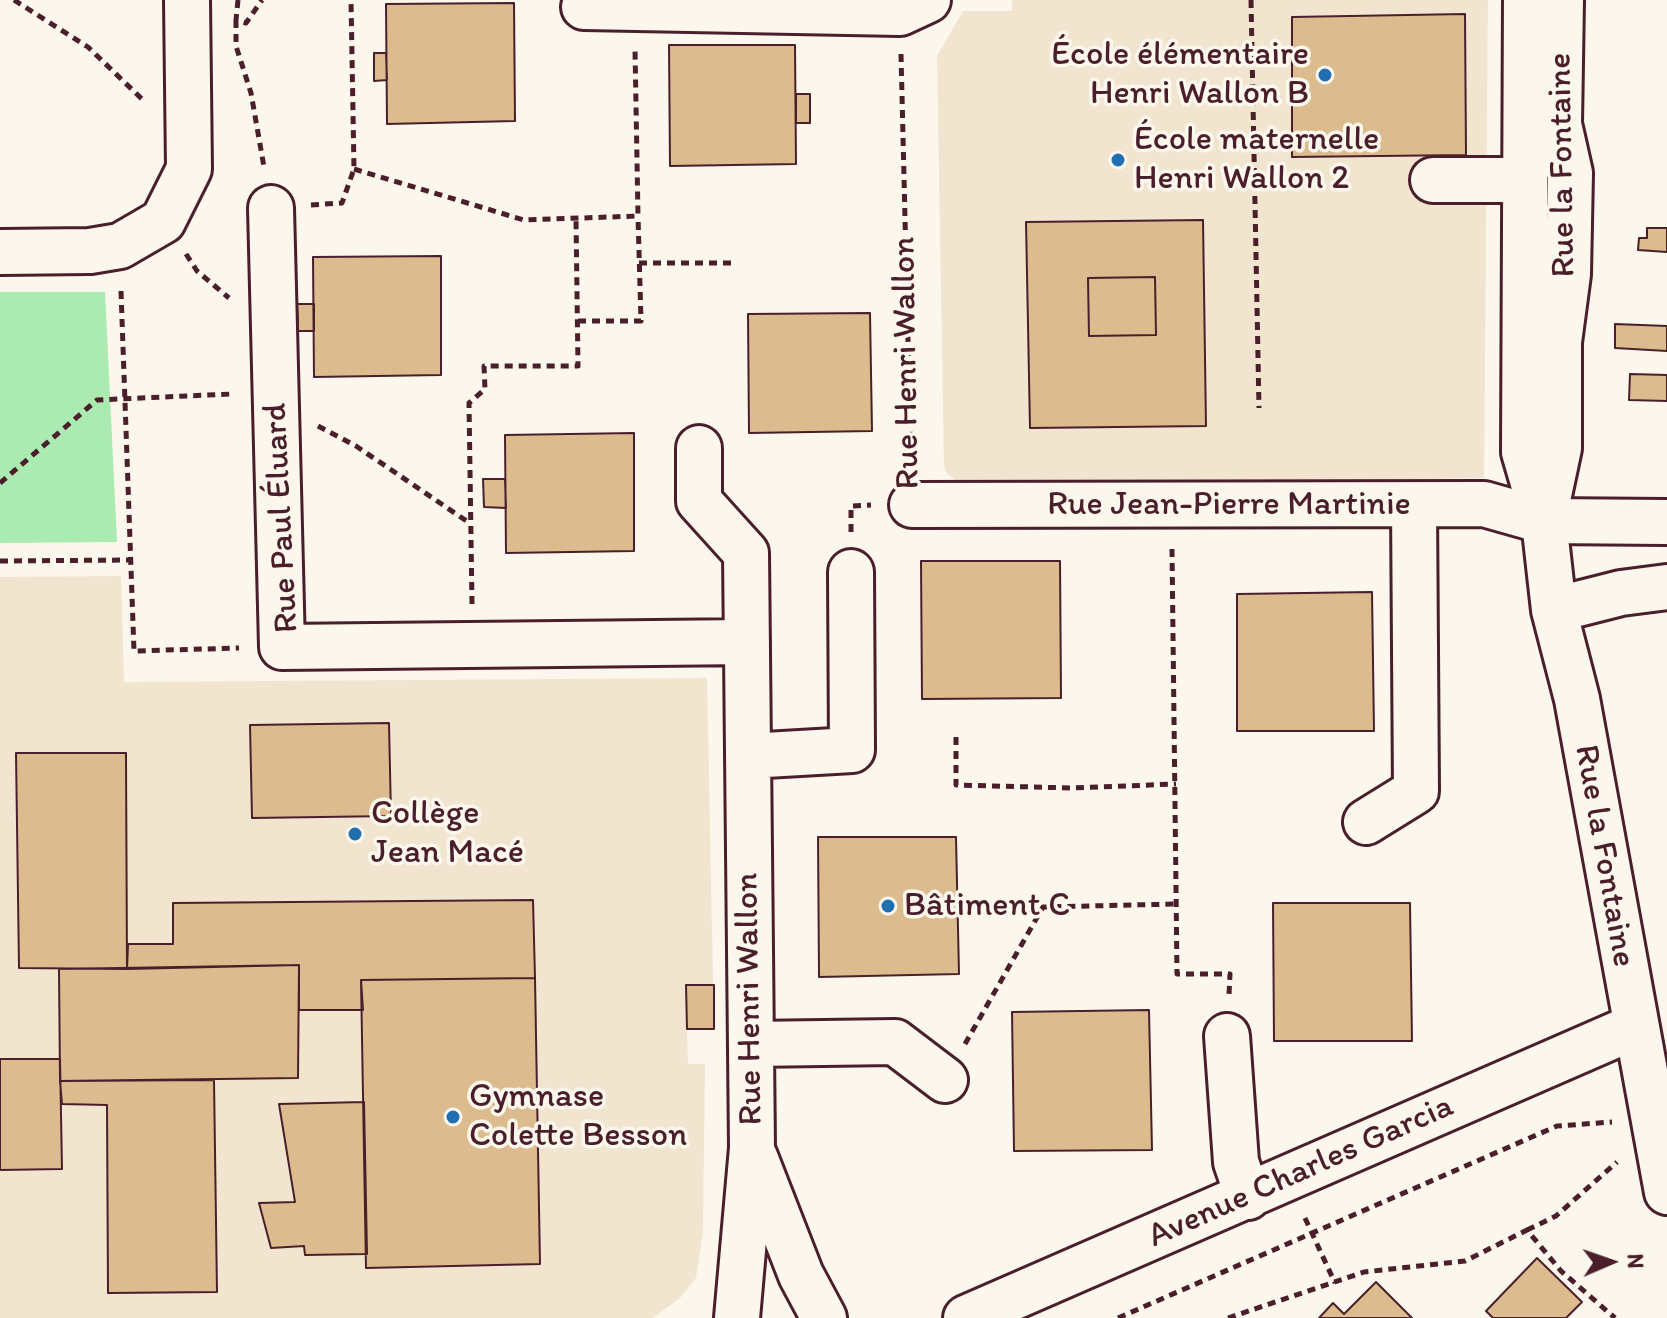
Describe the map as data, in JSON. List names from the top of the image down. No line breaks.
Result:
{"streets":{"street":["Rue la Fontaine","Rue Henri Wallon","Rue Jean-Pierre Martinie","Rue Paul Éluard","Avenue Charles Garcia"]},"crossings":[["Rue la Fontaine","Rue Jean-Pierre Martinie"],["Rue la Fontaine","Avenue Charles Garcia"],["Rue Henri Wallon","Rue Jean-Pierre Martinie"],["Rue Henri Wallon","Rue Paul Éluard"]],"places":["École élémentaire Henri Wallon B","École maternelle Henri Wallon 2","Collège Jean Macé","Bâtiment C","Gymnase Colette Besson"],"north":"right"}
